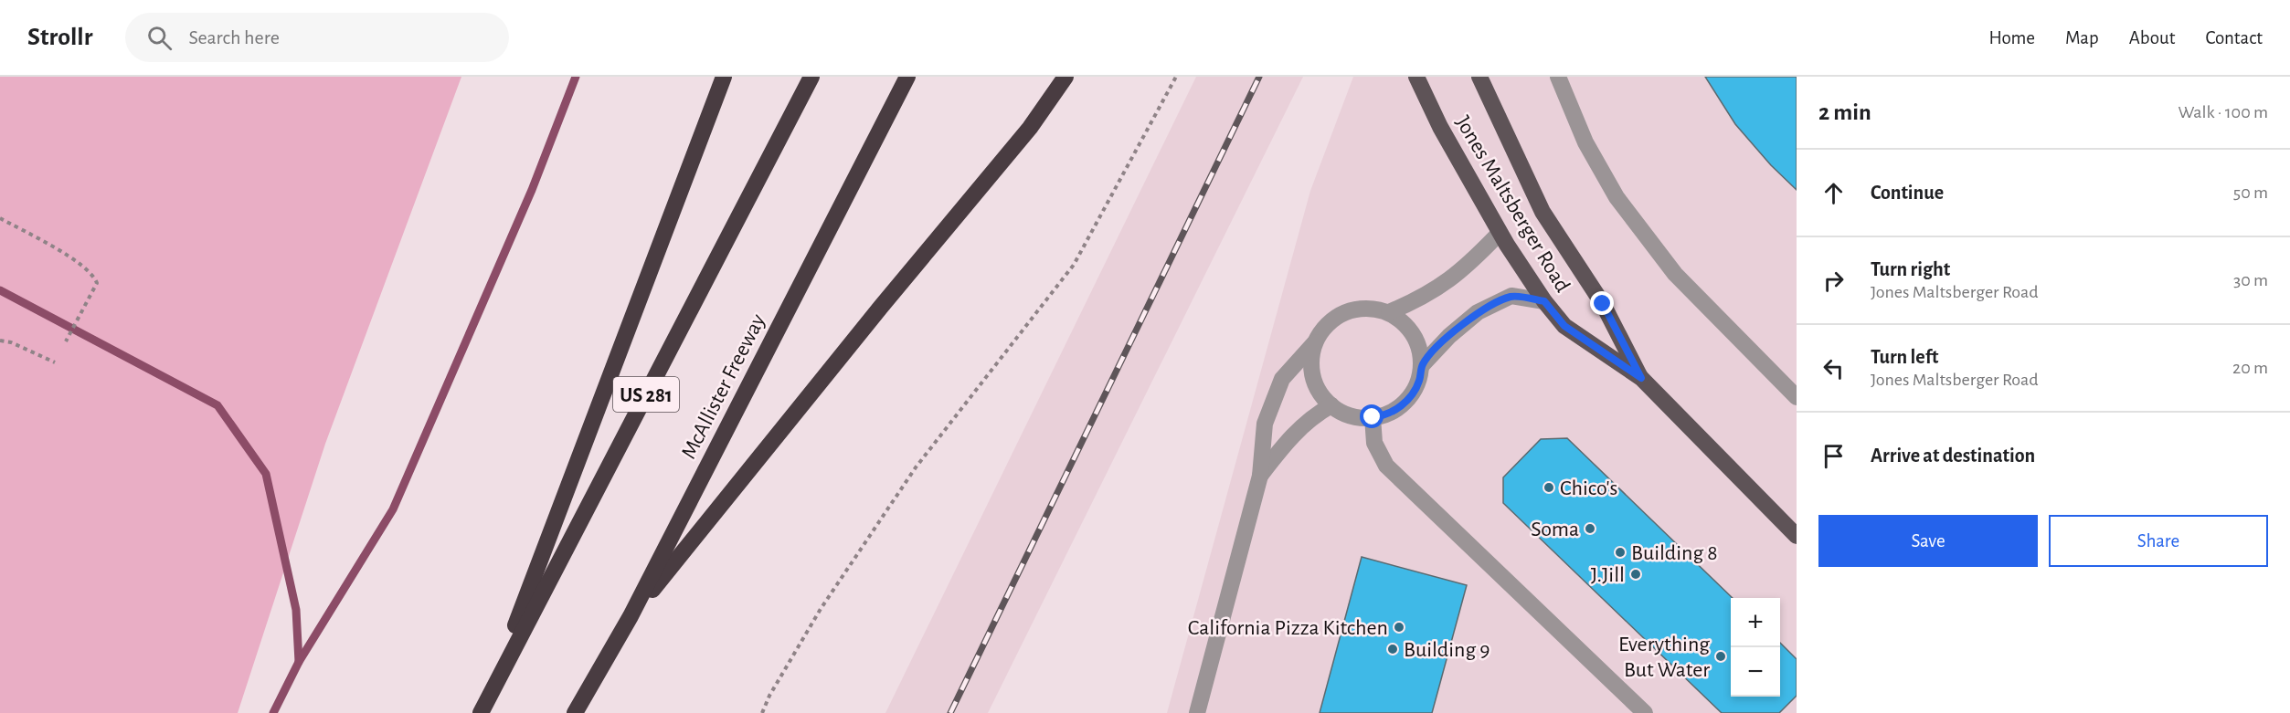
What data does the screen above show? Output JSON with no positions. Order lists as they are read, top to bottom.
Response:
{
  "streets": {
    "highway": ["McAllister Freeway", "US 281"],
    "main road": ["Jones Maltsberger Road"]
  },
  "places": [
    "Chico's",
    "Soma",
    "Building 8",
    "J.Jill",
    "California Pizza Kitchen",
    "Building 9",
    "Everything But Water"
  ],
  "page": {
    "header": "Strollr",
    "search": "Search here",
    "nav": [
      "Home",
      "Map",
      "About",
      "Contact"
    ],
    "heading": ["2 min", "Walk · 100 m"],
    "list": [
      ["Continue", "50 m"],
      ["Turn right", "Jones Maltsberger Road", "30 m"],
      ["Turn left", "Jones Maltsberger Road", "20 m"],
      "Arrive at destination"
    ],
    "buttons": ["Save", "Share"],
    "map_buttons": ["+", "−"]
  }
}
